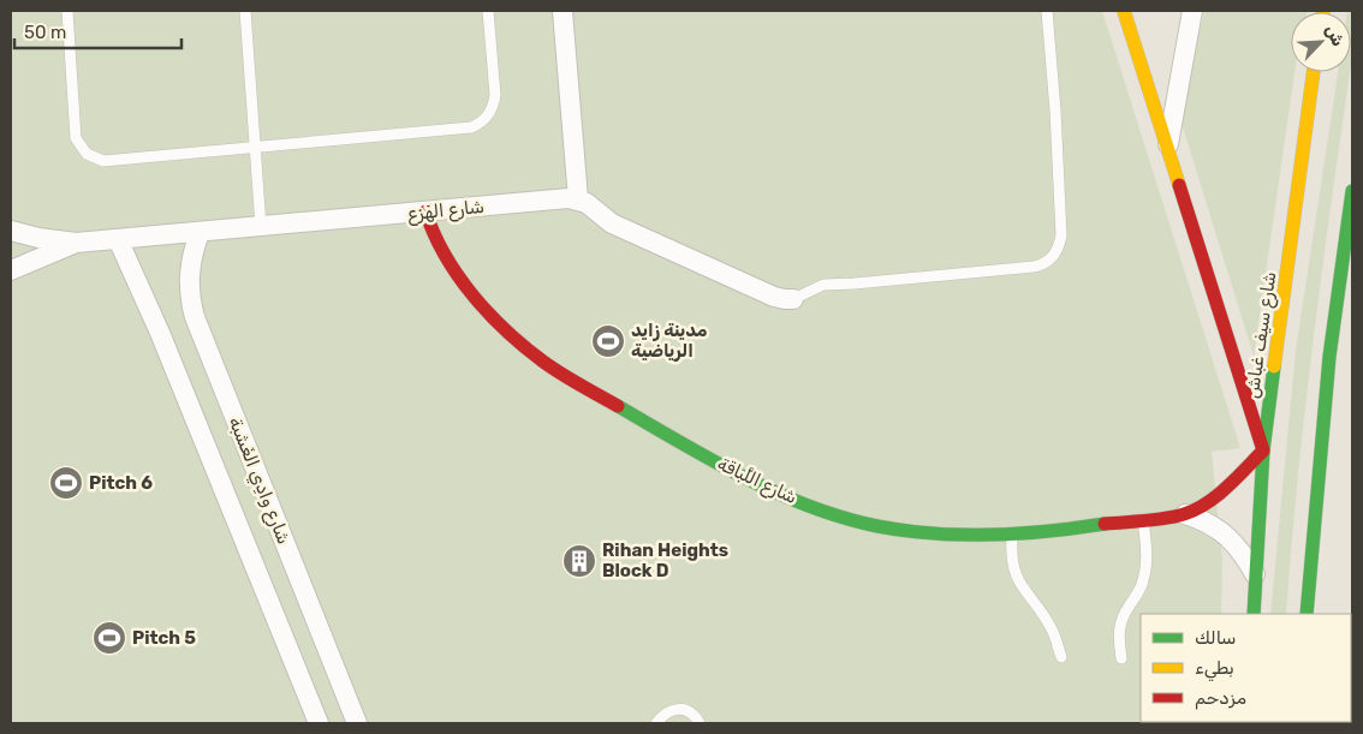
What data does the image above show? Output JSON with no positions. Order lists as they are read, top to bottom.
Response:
{
  "streets": {
    "street": [
      "شارع الهَزع",
      "شارع سيف غباش",
      "شارع وادِي الغَشبة",
      "شارع اللَّباقة"
    ]
  },
  "crossings": [
    ["شارع الهَزع", "شارع وادِي الغَشبة"],
    ["شارع الهَزع", "شارع اللَّباقة"],
    ["شارع سيف غباش", "شارع اللَّباقة"]
  ],
  "places": {
    "sports": ["مدينة زايد الرياضية", "Pitch 6", "Pitch 5"],
    "building": ["Rihan Heights Block D"]
  },
  "legend": ["سالك", "بطيء", "مزدحم"],
  "scale_bar": "50 m",
  "north": "top right"
}
